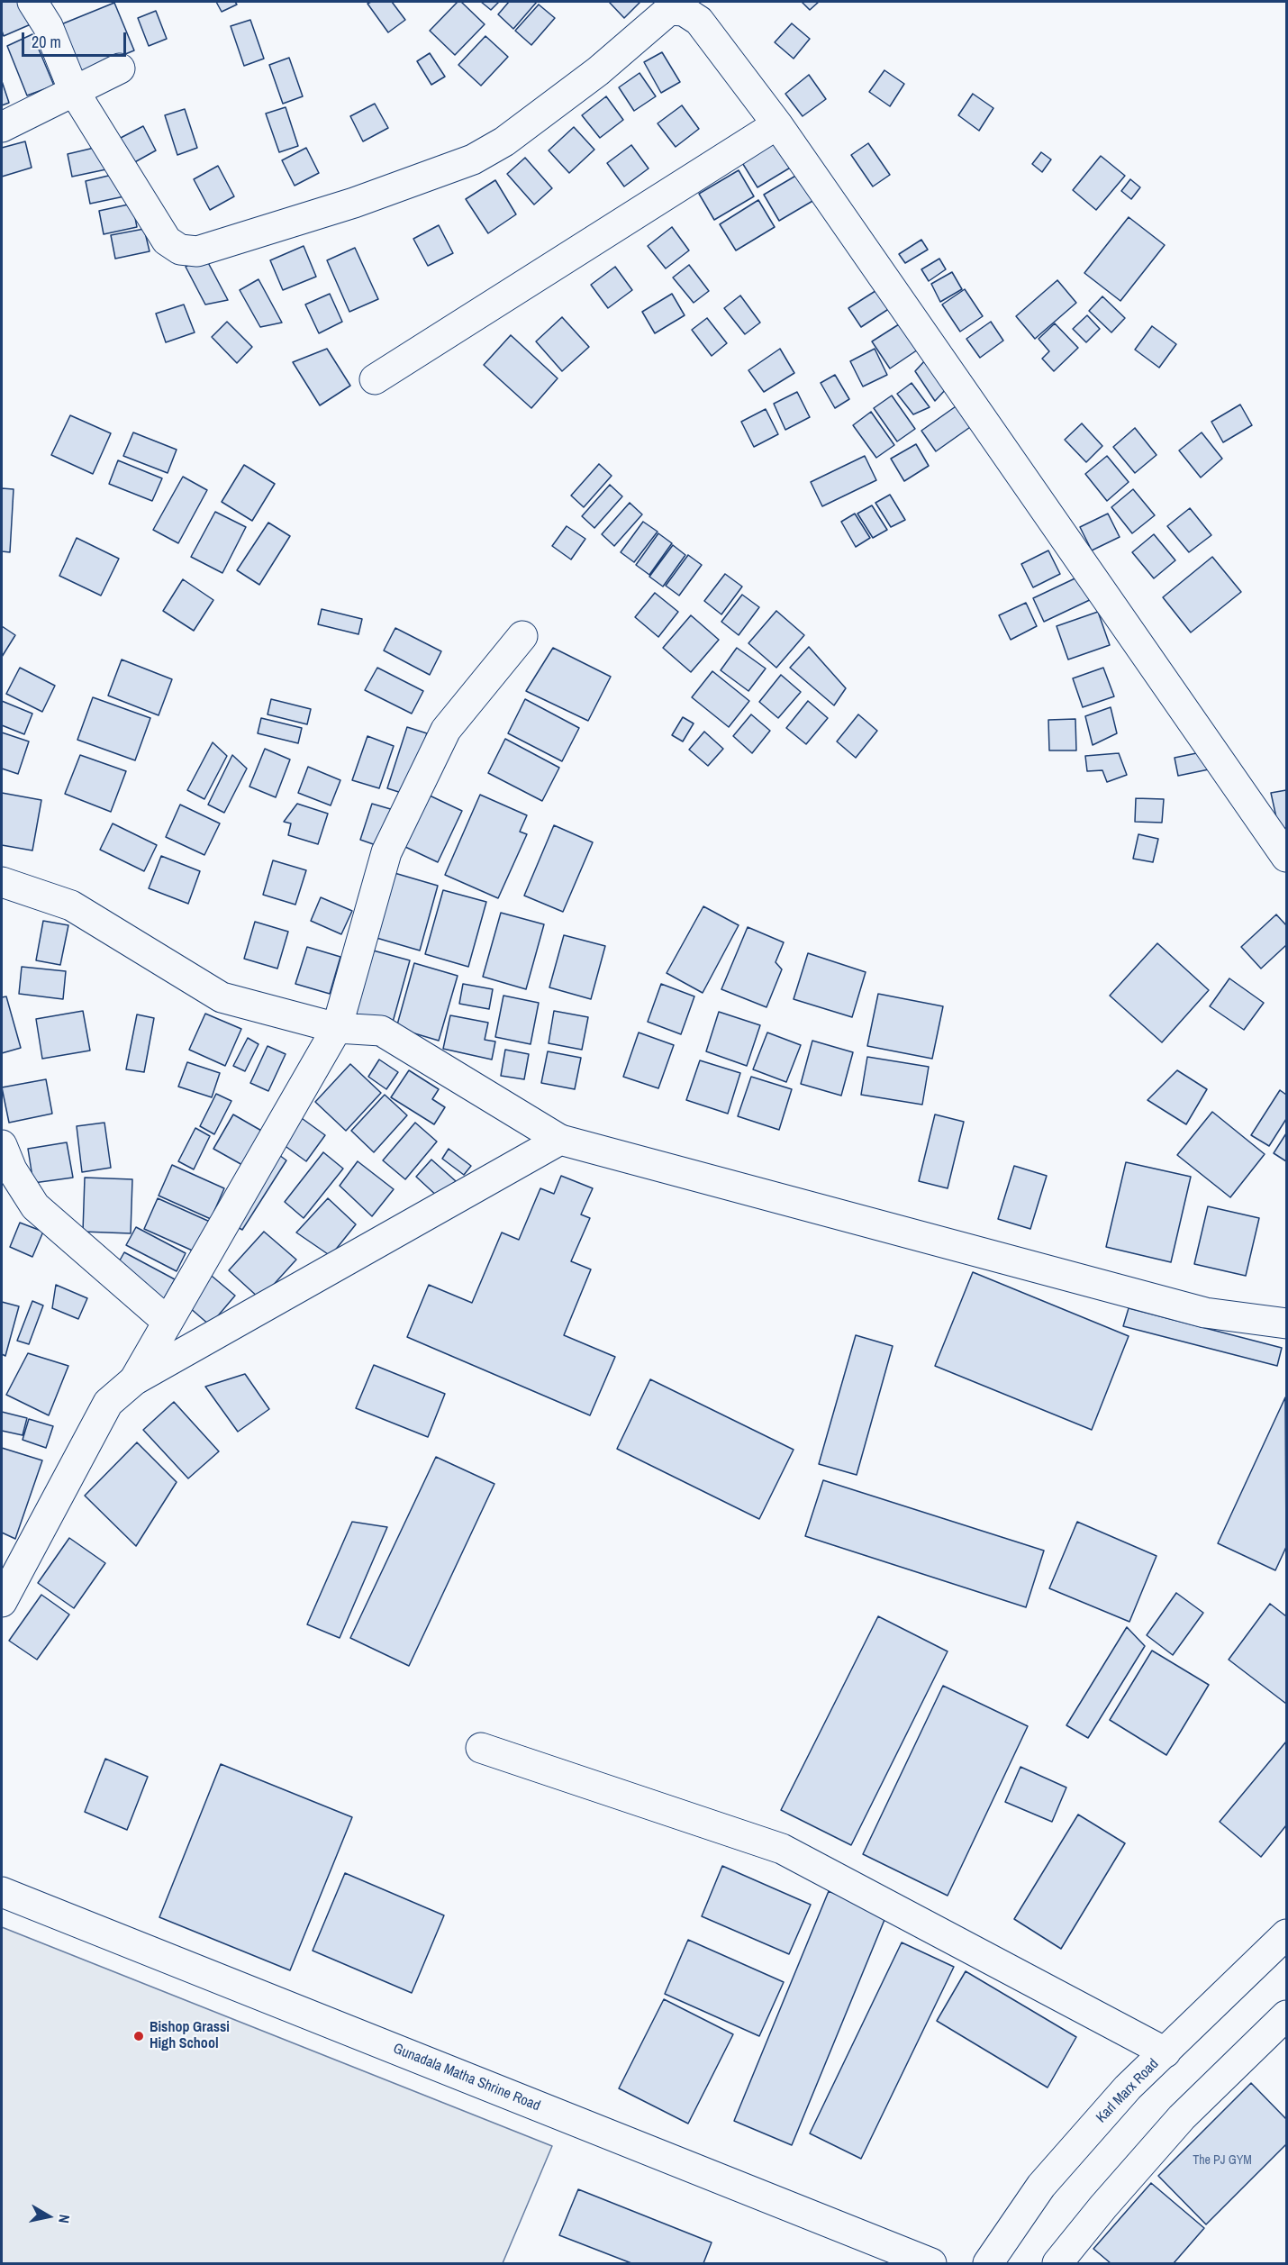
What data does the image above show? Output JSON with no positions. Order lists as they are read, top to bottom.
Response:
{
  "streets": {
    "street": ["Gunadala Matha Shrine Road", "Karl Marx Road"]
  },
  "places": ["Bishop Grassi High School"],
  "house_numbers": ["The PJ GYM"],
  "scale_bar": "20 m",
  "north": "right"
}
